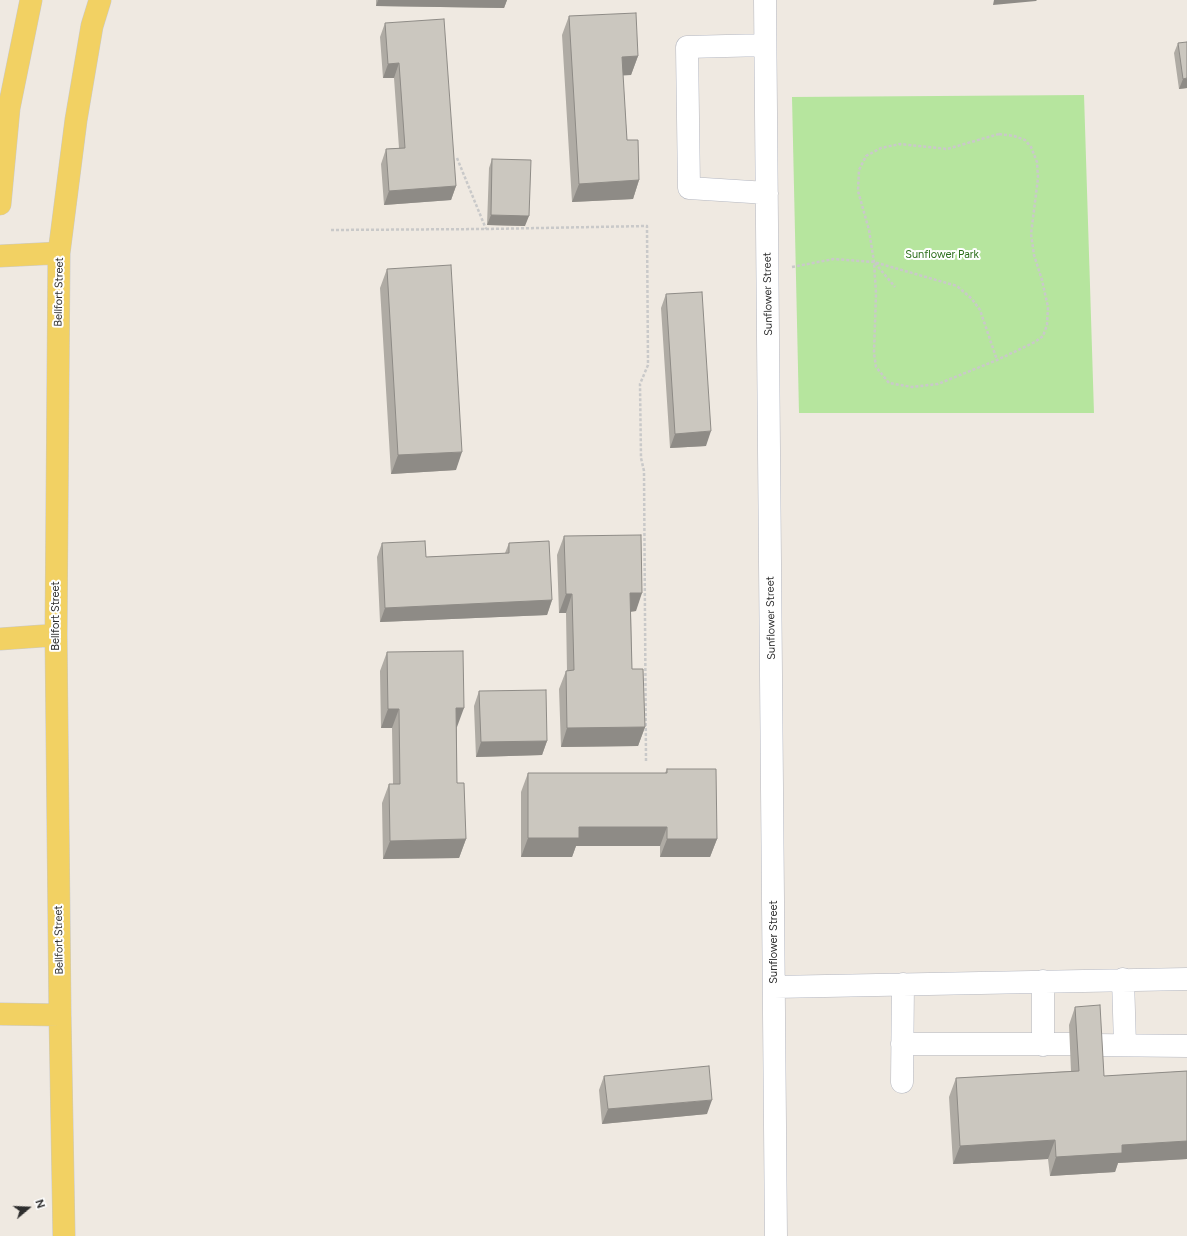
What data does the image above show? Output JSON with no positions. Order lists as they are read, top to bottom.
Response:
{
  "streets": {
    "main road": ["Bellfort Street"],
    "street": ["Sunflower Street"]
  },
  "parks": ["Sunflower Park"],
  "north": "right"
}
